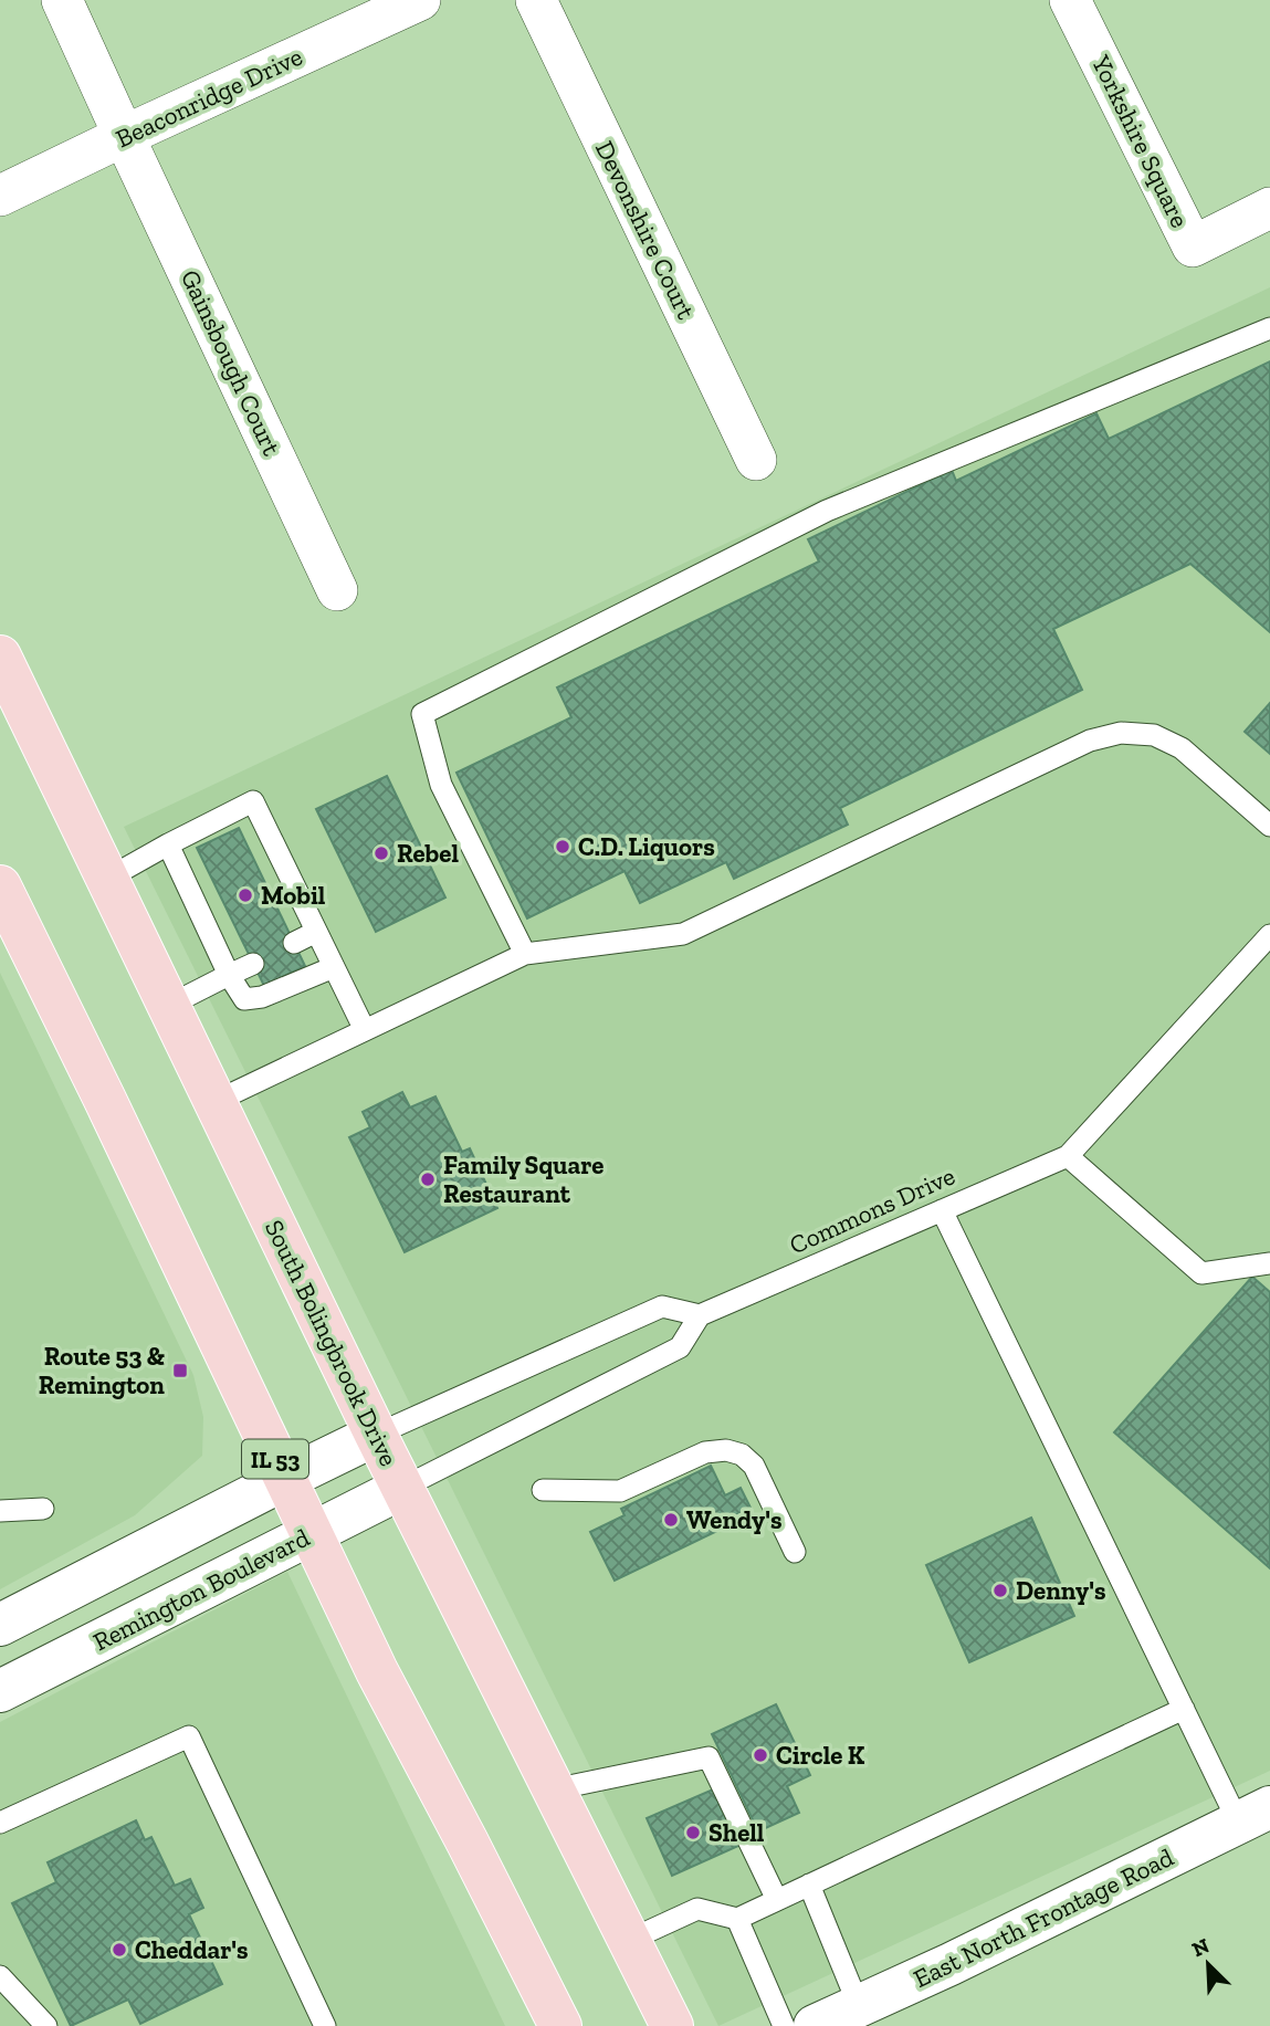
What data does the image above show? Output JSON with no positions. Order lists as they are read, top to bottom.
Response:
{
  "streets": {
    "main road": ["South Bolingbrook Drive", "IL 53"],
    "street": [
      "Beaconridge Drive",
      "Yorkshire Square",
      "Devonshire Court",
      "Gainsbough Court",
      "Remington Boulevard",
      "East North Frontage Road"
    ],
    "lane": ["Commons Drive"]
  },
  "crossings": [
    ["Beaconridge Drive", "Gainsbough Court"],
    ["South Bolingbrook Drive", "Remington Boulevard"],
    ["IL 53", "Remington Boulevard"]
  ],
  "places": {
    "other": [
      "C.D. Liquors",
      "Rebel",
      "Mobil",
      "Family Square Restaurant",
      "Wendy's",
      "Denny's",
      "Circle K",
      "Shell",
      "Cheddar's"
    ],
    "transit": ["Route 53 & Remington"]
  },
  "north": "top left"
}
